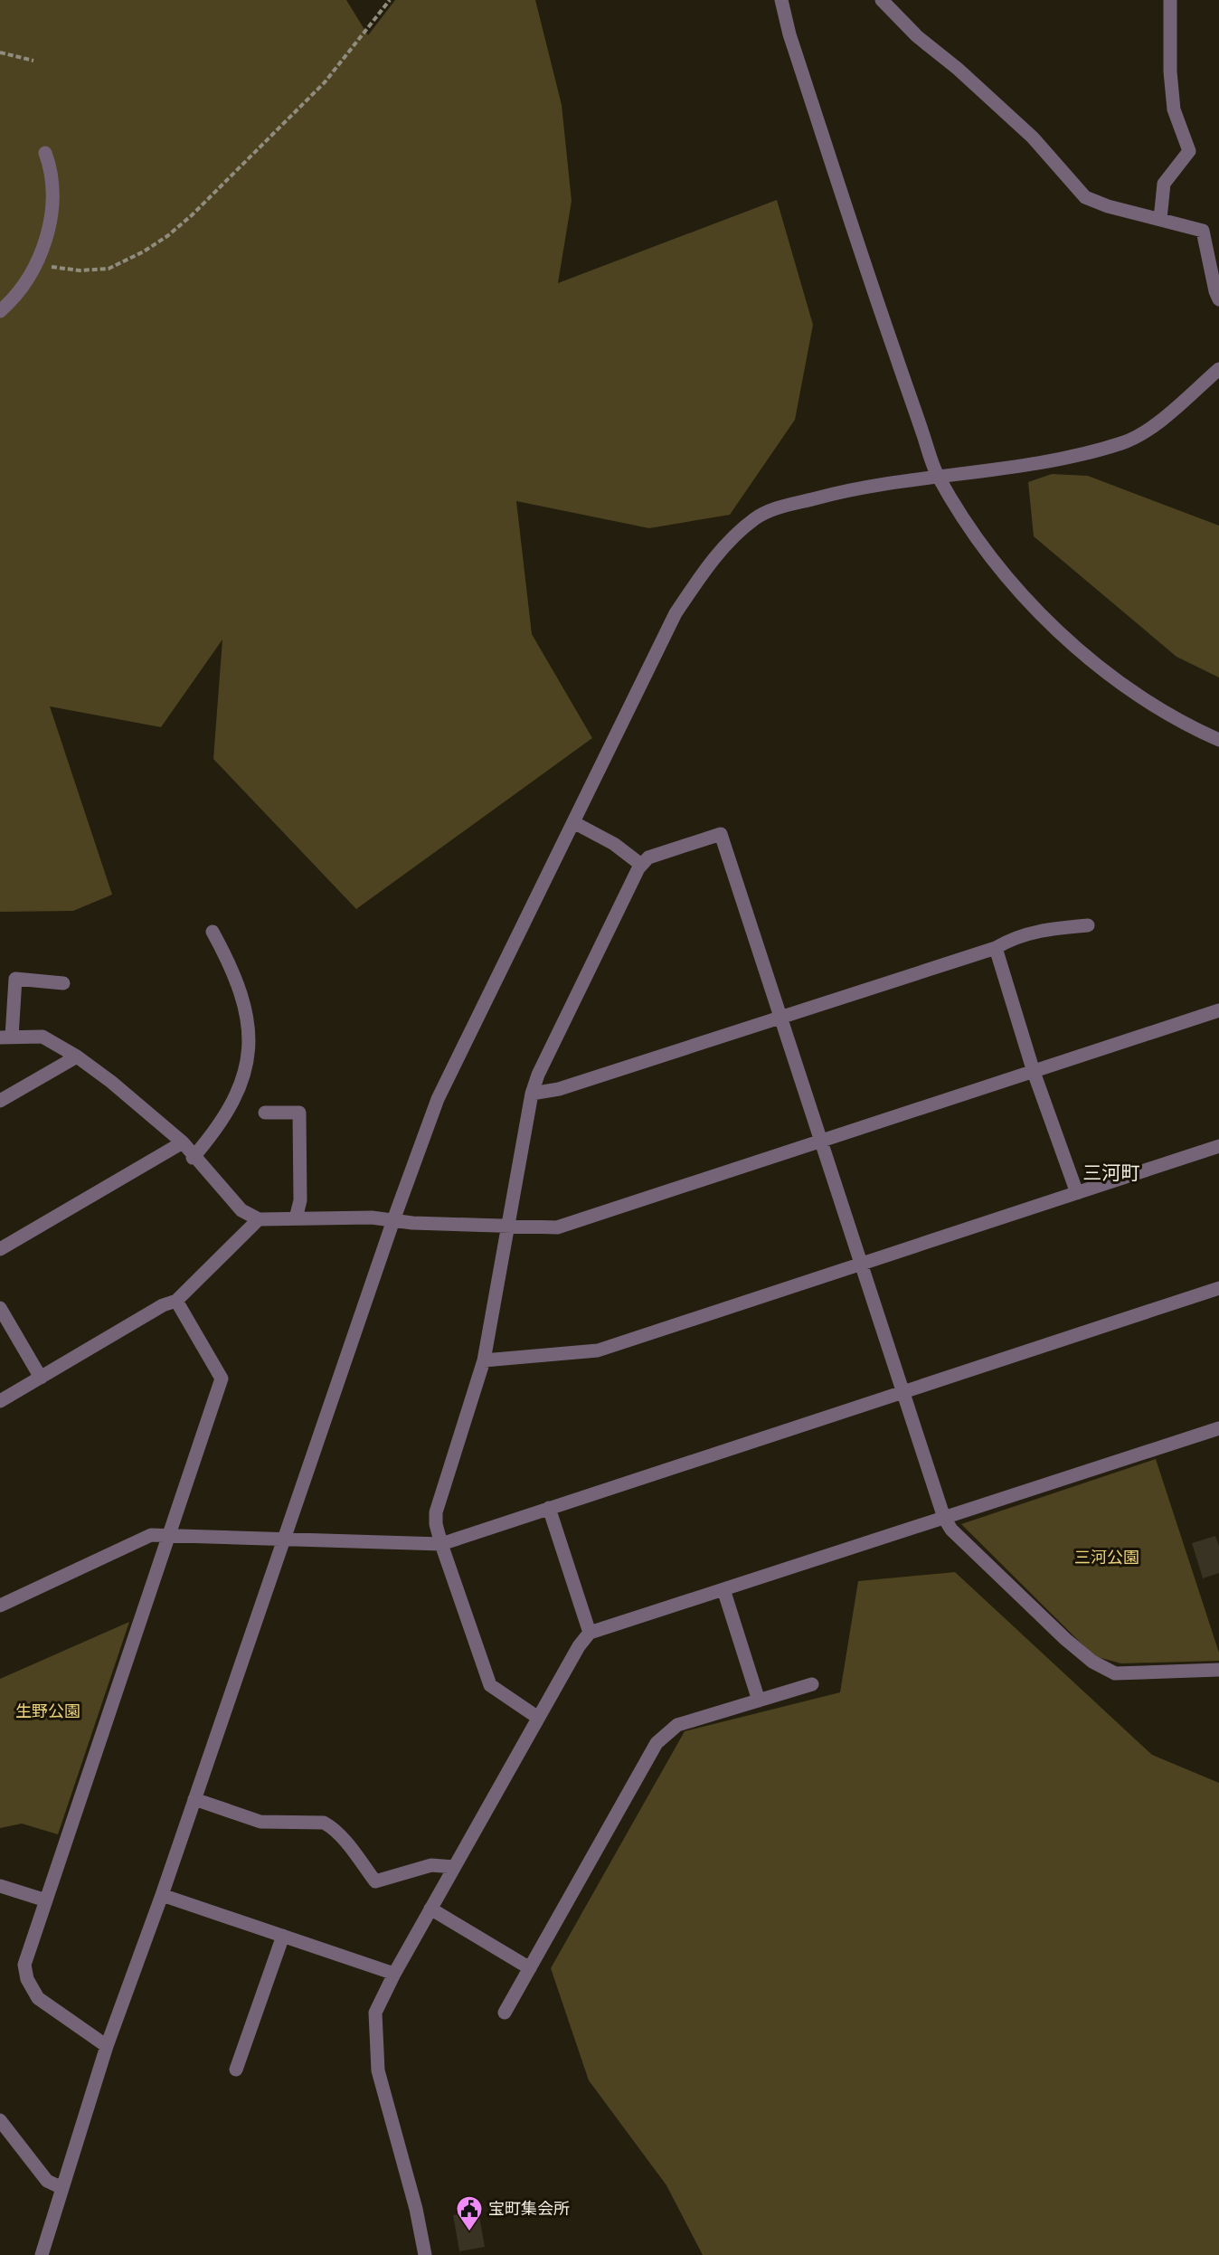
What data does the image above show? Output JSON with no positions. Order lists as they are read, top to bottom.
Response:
{
  "districts": ["三河町"],
  "parks": ["三河公園", "生野公園"],
  "places": {
    "public building": ["宝町集会所"]
  }
}
